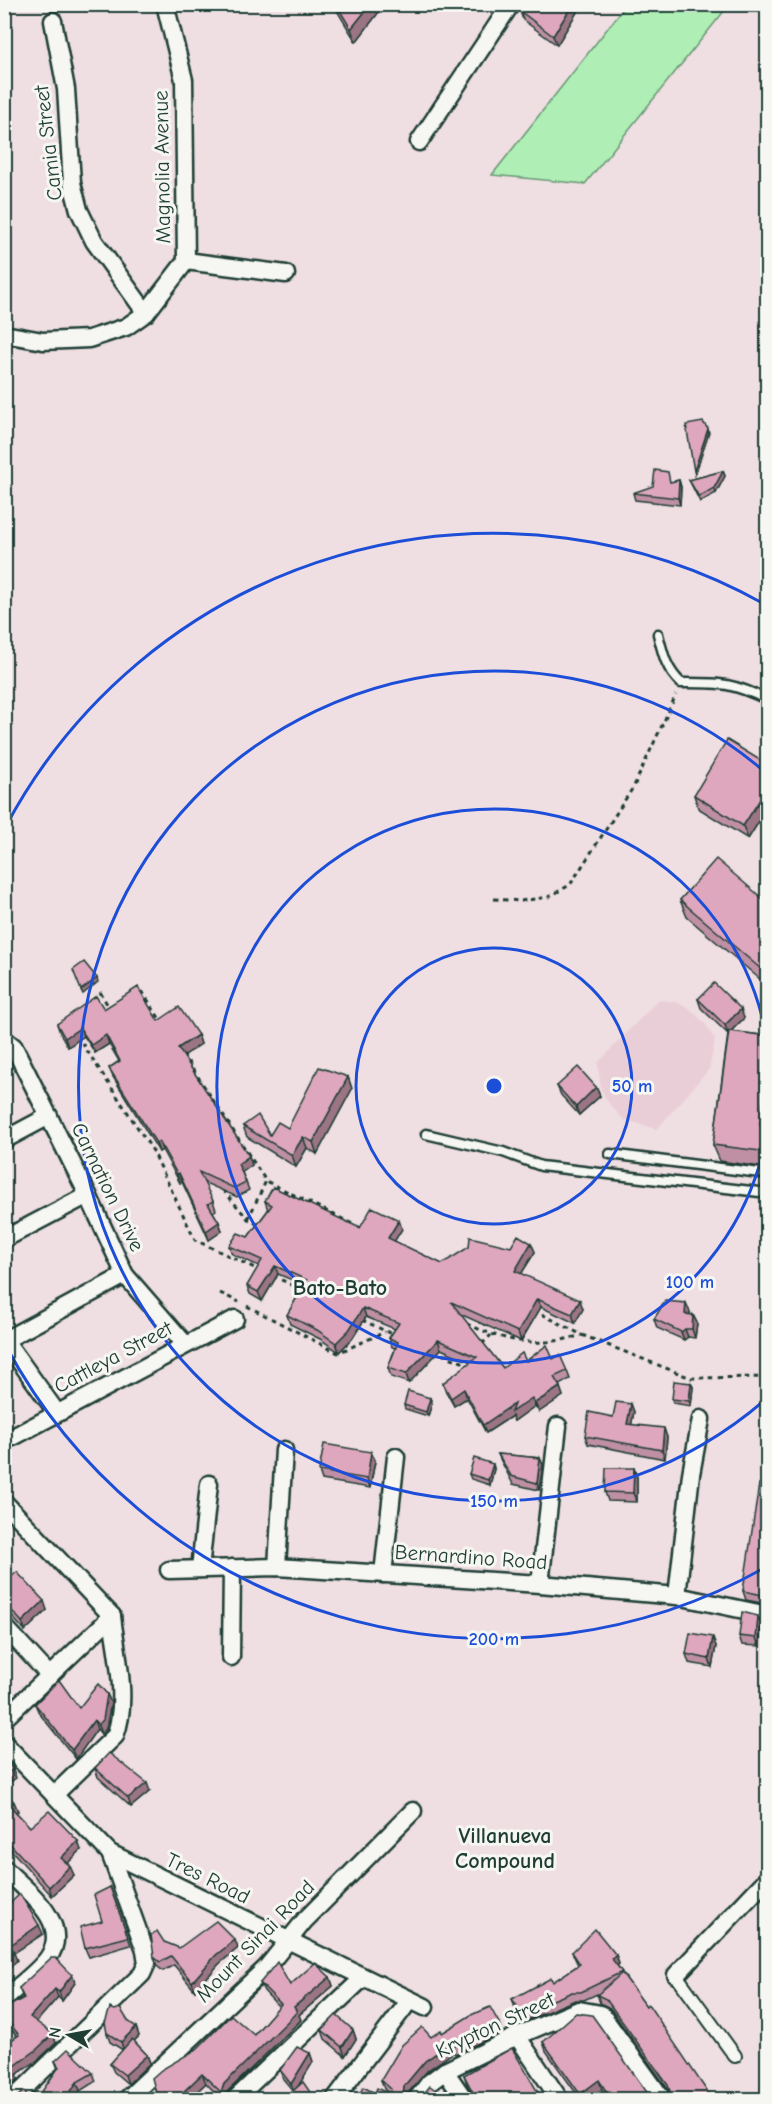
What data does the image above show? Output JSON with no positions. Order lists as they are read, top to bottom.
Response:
{
  "streets": {
    "street": [
      "Camia Street",
      "Magnolia Avenue",
      "Carnation Drive",
      "Cattleya Street",
      "Bernardino Road",
      "Tres Road",
      "Mount Sinai Road",
      "Krypton Street"
    ]
  },
  "crossings": [
    ["Camia Street", "Magnolia Avenue"],
    ["Carnation Drive", "Cattleya Street"],
    ["Tres Road", "Mount Sinai Road"]
  ],
  "districts": ["Bato-Bato", "Villanueva Compound"],
  "north": "left",
  "rings": [
    "50 m",
    "100 m",
    "150 m",
    "200 m"
  ]
}
